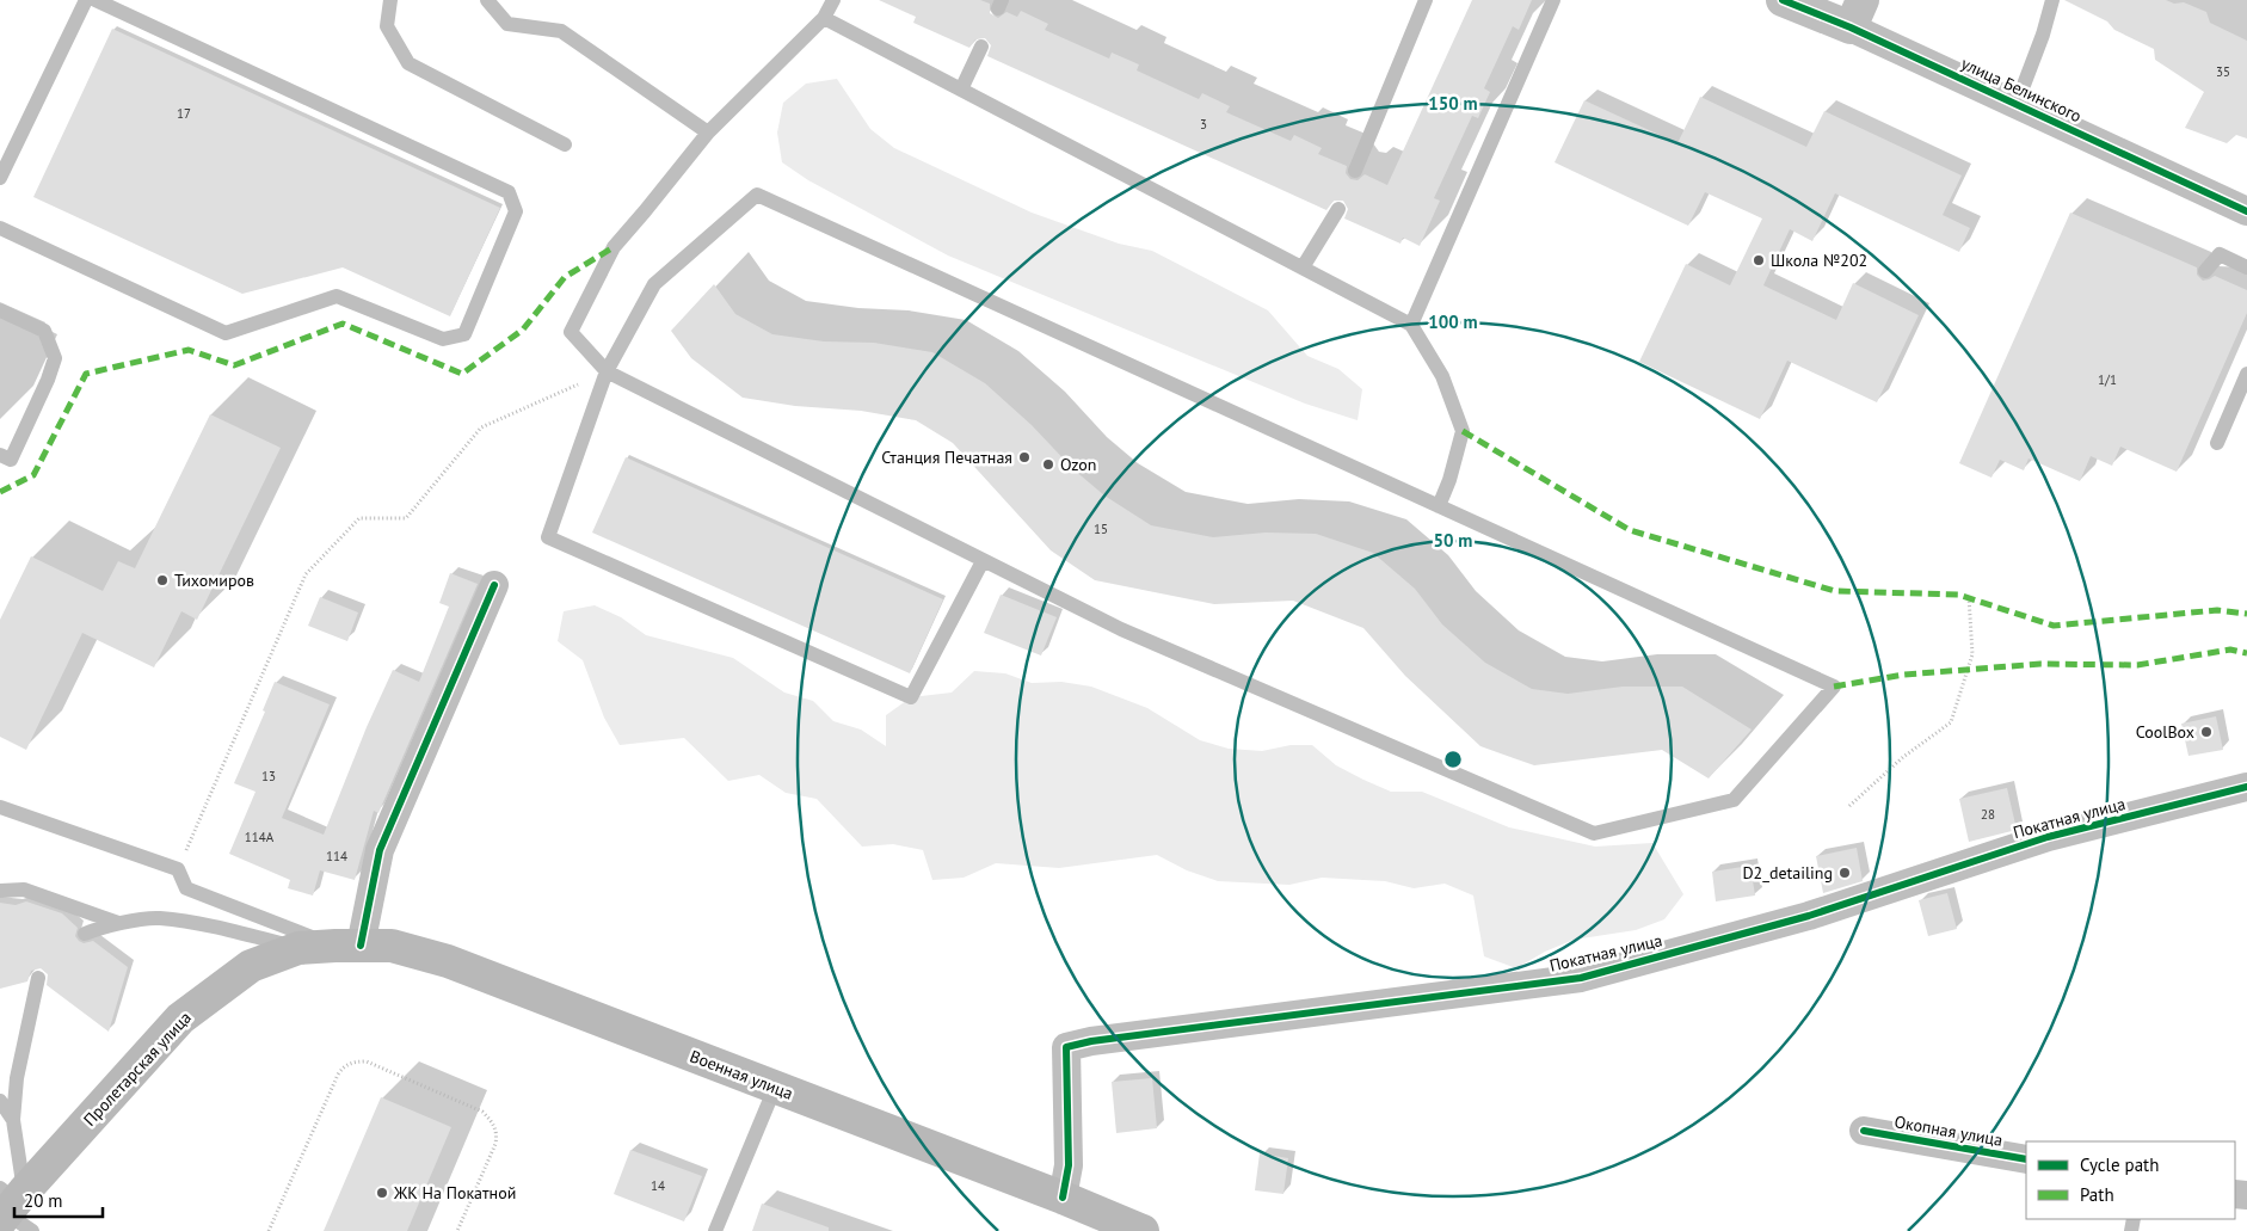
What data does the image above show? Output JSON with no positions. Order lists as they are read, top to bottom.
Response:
{
  "streets": {
    "main road": ["Пролетарская улица", "Военная улица"],
    "street": ["улица Белинского", "Покатная улица", "Окопная улица"]
  },
  "crossings": [
    ["Покатная улица", "Военная улица"],
    ["Пролетарская улица", "Военная улица"]
  ],
  "places": [
    "Школа №202",
    "Станция Печатная",
    "Ozon",
    "Тихомиров",
    "CoolBox",
    "D2_detailing",
    "ЖК На Покатной"
  ],
  "house_numbers": [
    "35",
    "17",
    "3",
    "1/1",
    "15",
    "13",
    "28",
    "114А",
    "114",
    "14"
  ],
  "legend": ["Cycle path", "Path"],
  "scale_bar": "20 m",
  "rings": ["150 m", "100 m", "50 m"]
}
